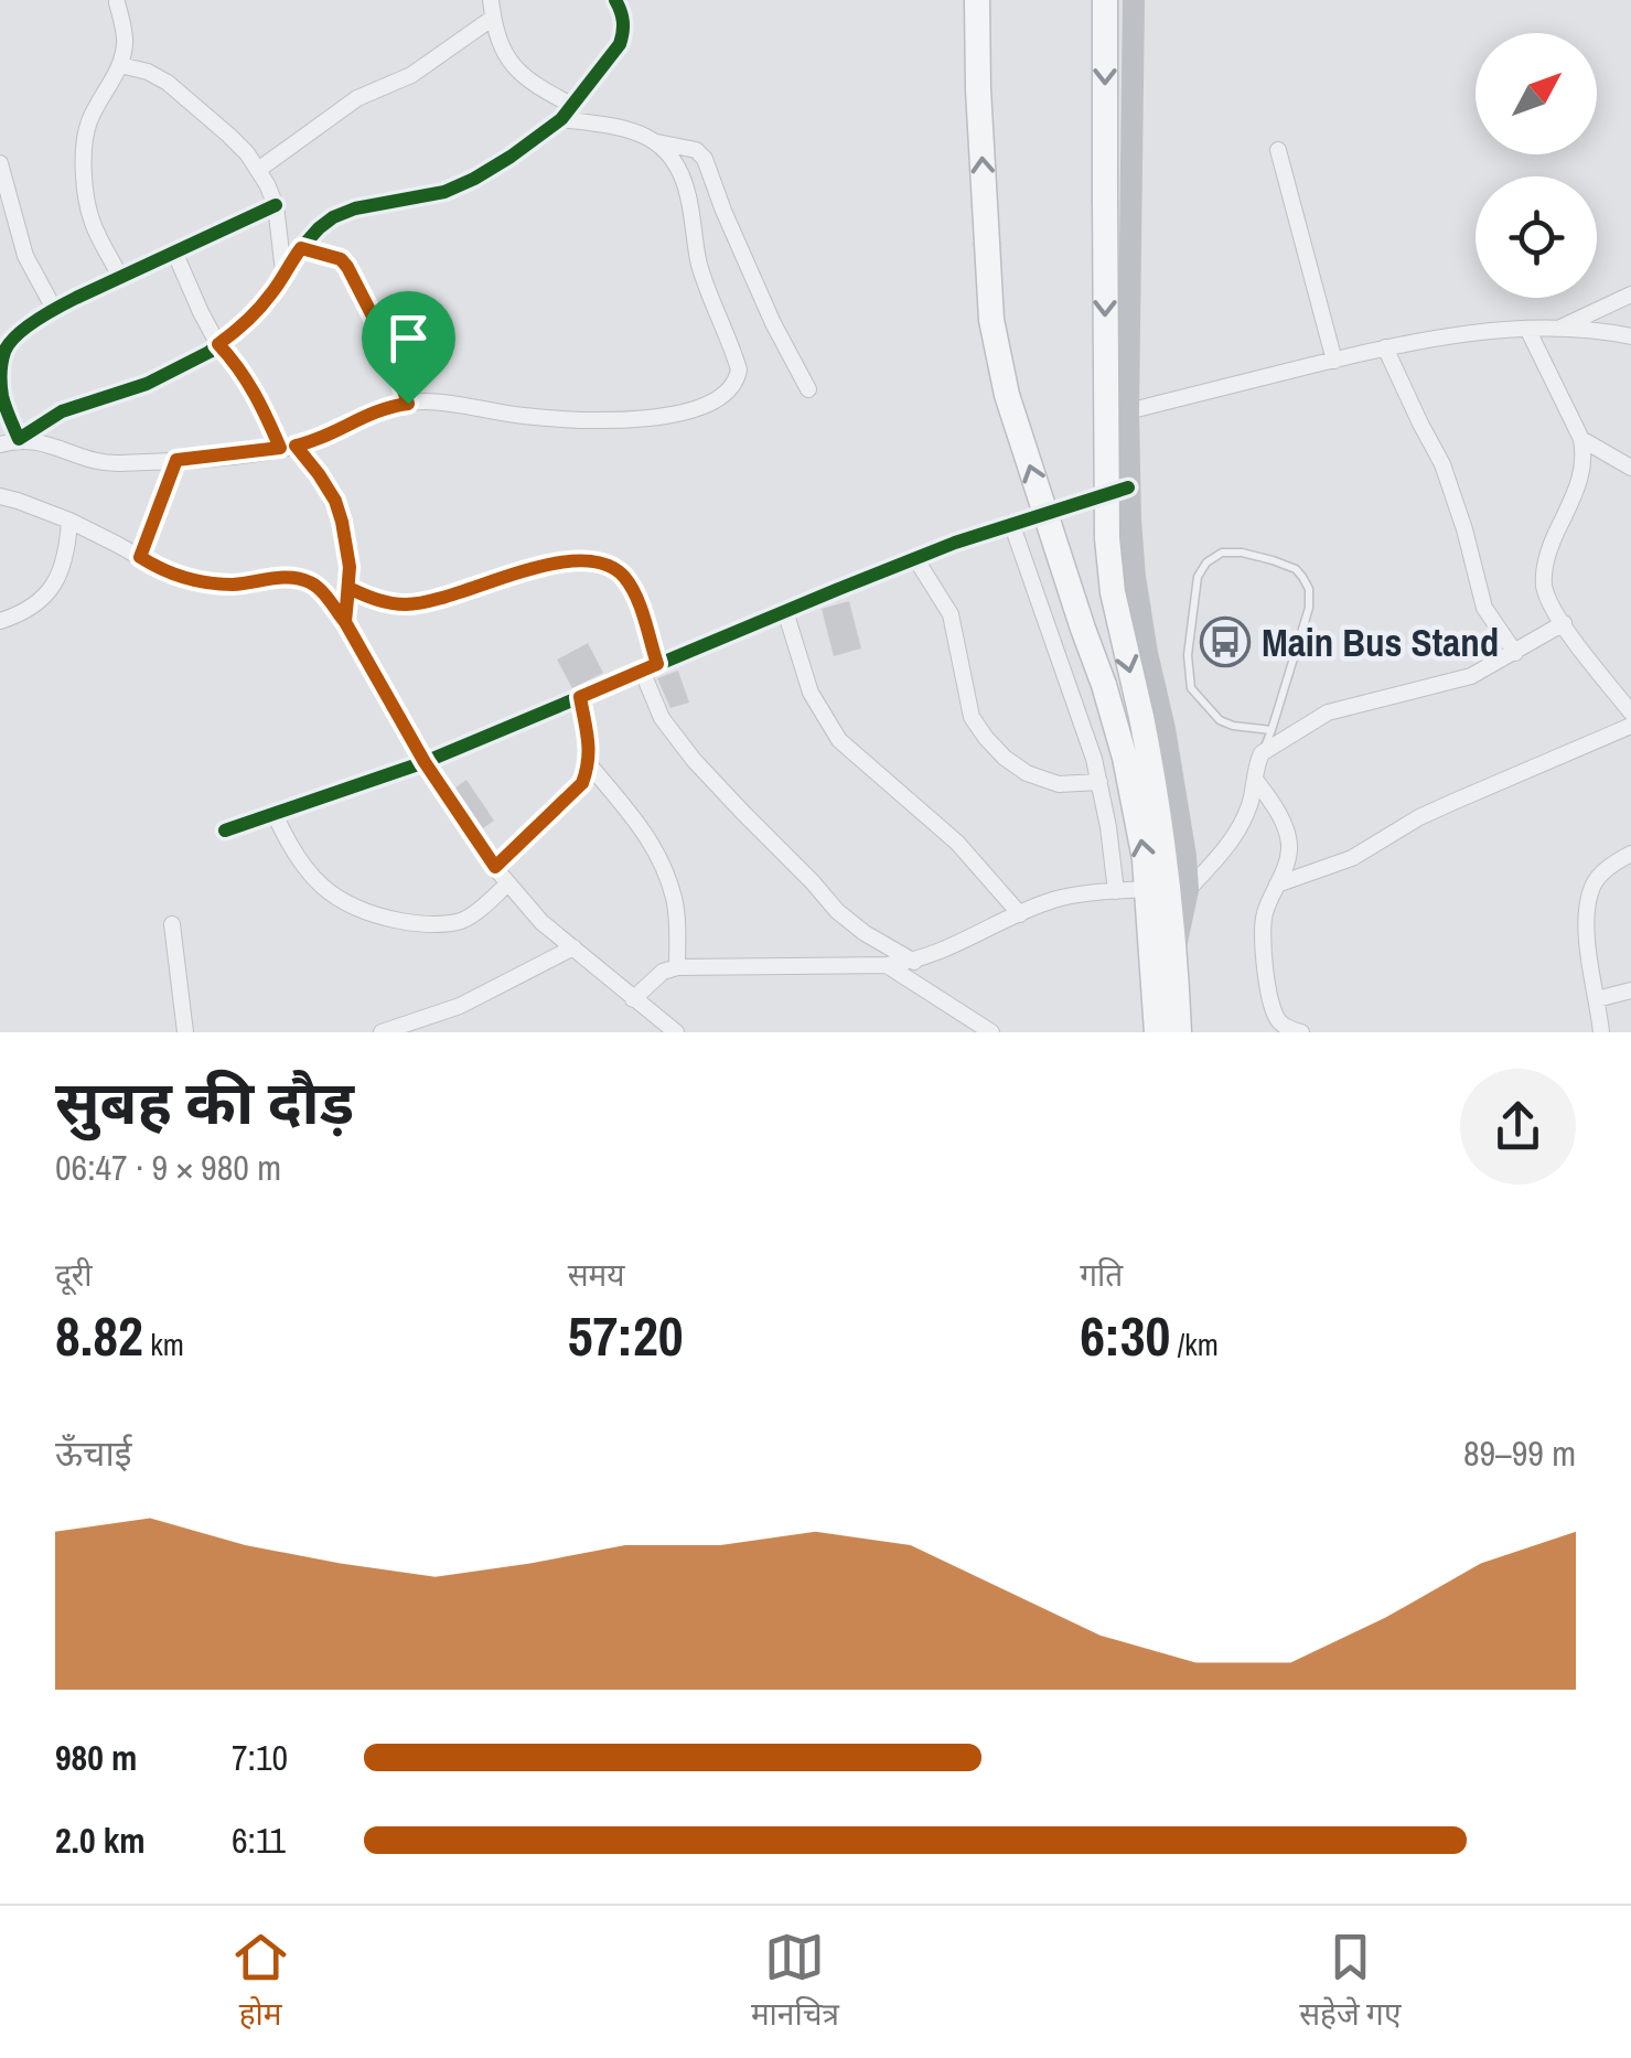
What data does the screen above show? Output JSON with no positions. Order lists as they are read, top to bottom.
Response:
{
  "places": {
    "bus stop": ["Main Bus Stand"]
  },
  "north": "top right",
  "page": {
    "heading": ["सुबह की दौड़", "06:47 · 9 × 980 m"],
    "stats": [
      ["दूरी", "8.82 km"],
      ["समय", "57:20"],
      ["गति", "6:30 /km"]
    ],
    "chart": ["ऊँचाई", "89–99 m"],
    "list": [
      {
        "name": "980 m",
        "note": "7:10"
      },
      {
        "name": "2.0 km",
        "note": "6:11"
      }
    ],
    "tabs": ["होम", "मानचित्र", "सहेजे गए"]
  }
}
